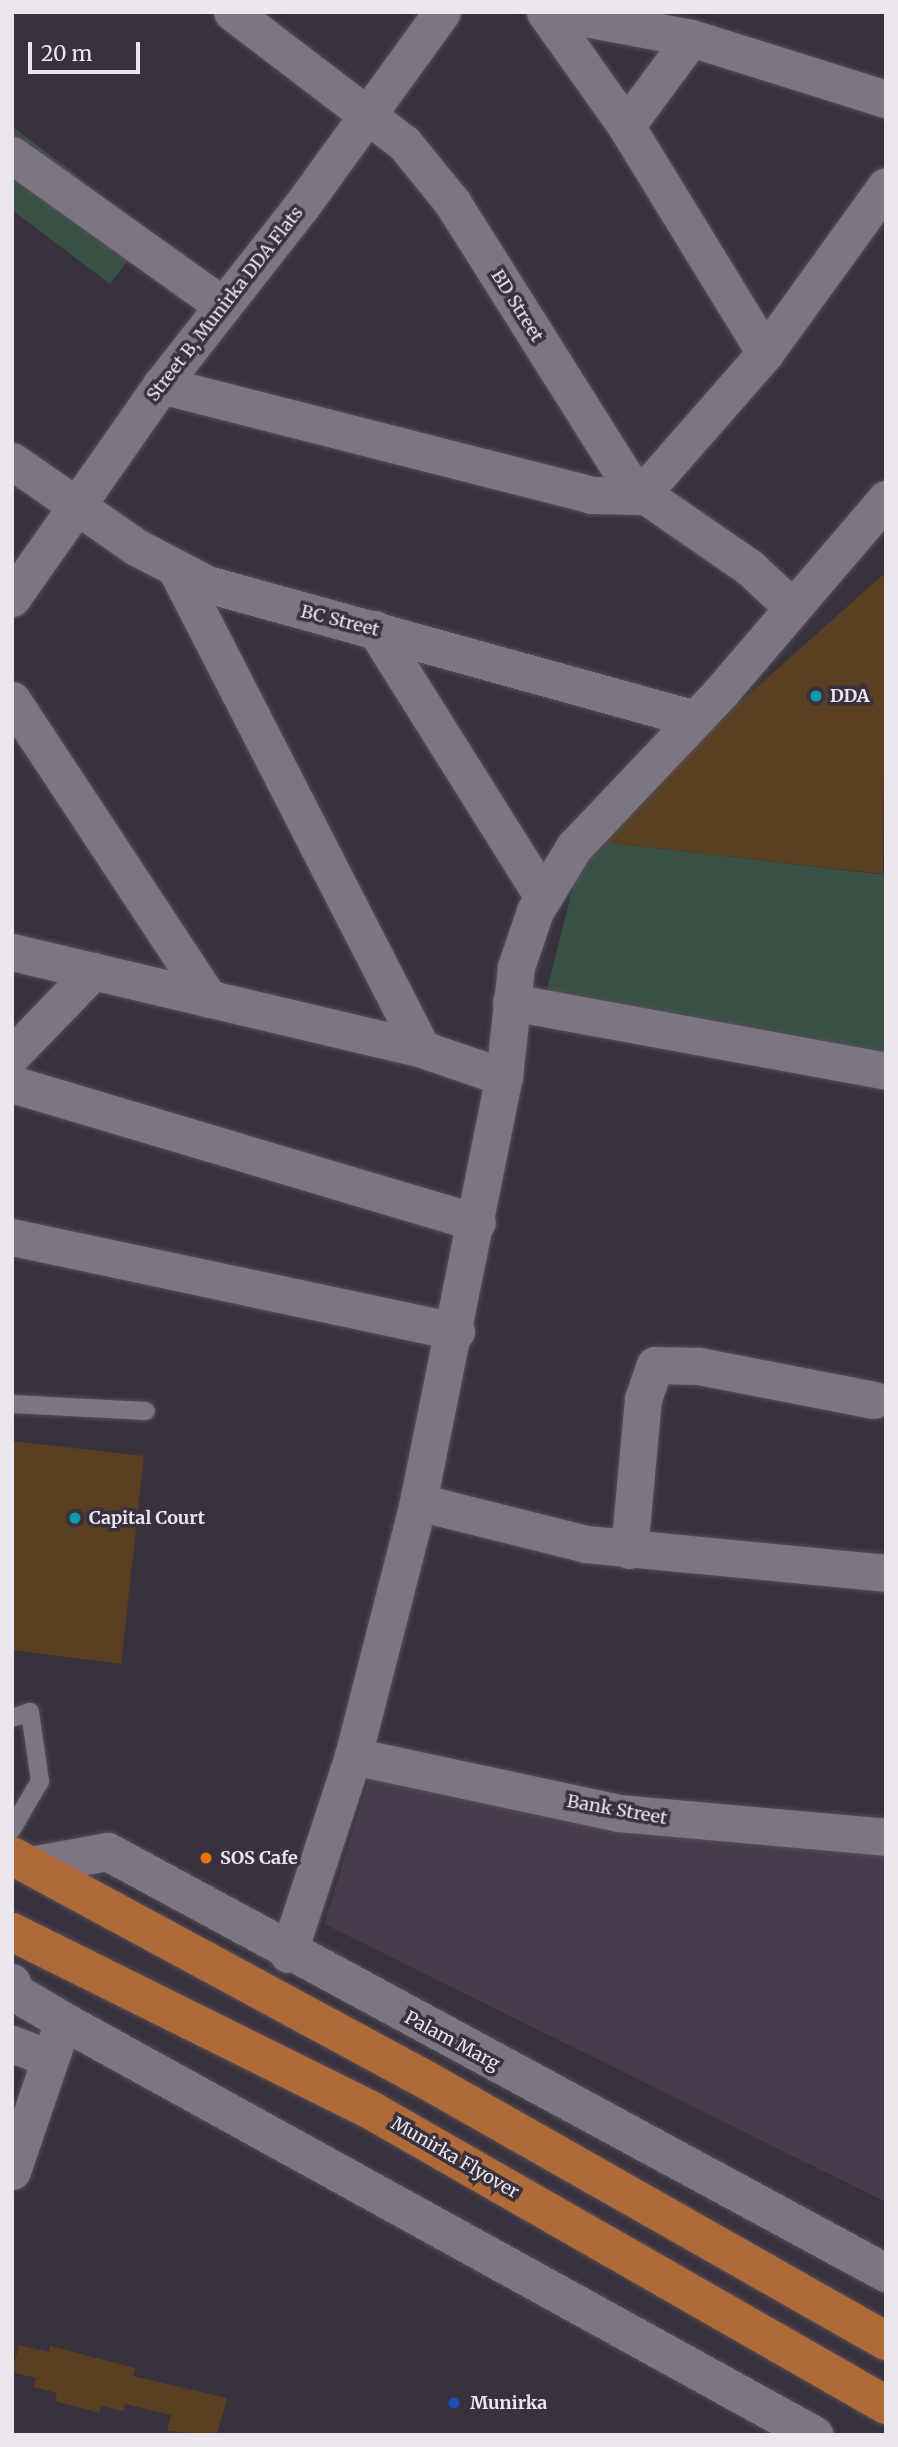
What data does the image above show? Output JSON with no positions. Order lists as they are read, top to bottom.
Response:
{
  "streets": {
    "main road": ["Palam Marg", "Munirka Flyover"],
    "street": [
      "Street B, Munirka DDA Flats",
      "BD Street",
      "BC Street",
      "Bank Street"
    ]
  },
  "crossings": [
    ["Street B, Munirka DDA Flats", "BD Street"],
    ["Street B, Munirka DDA Flats", "BC Street"]
  ],
  "places": [
    "DDA",
    "Capital Court",
    "SOS Cafe",
    "Munirka"
  ],
  "scale_bar": "20 m"
}
